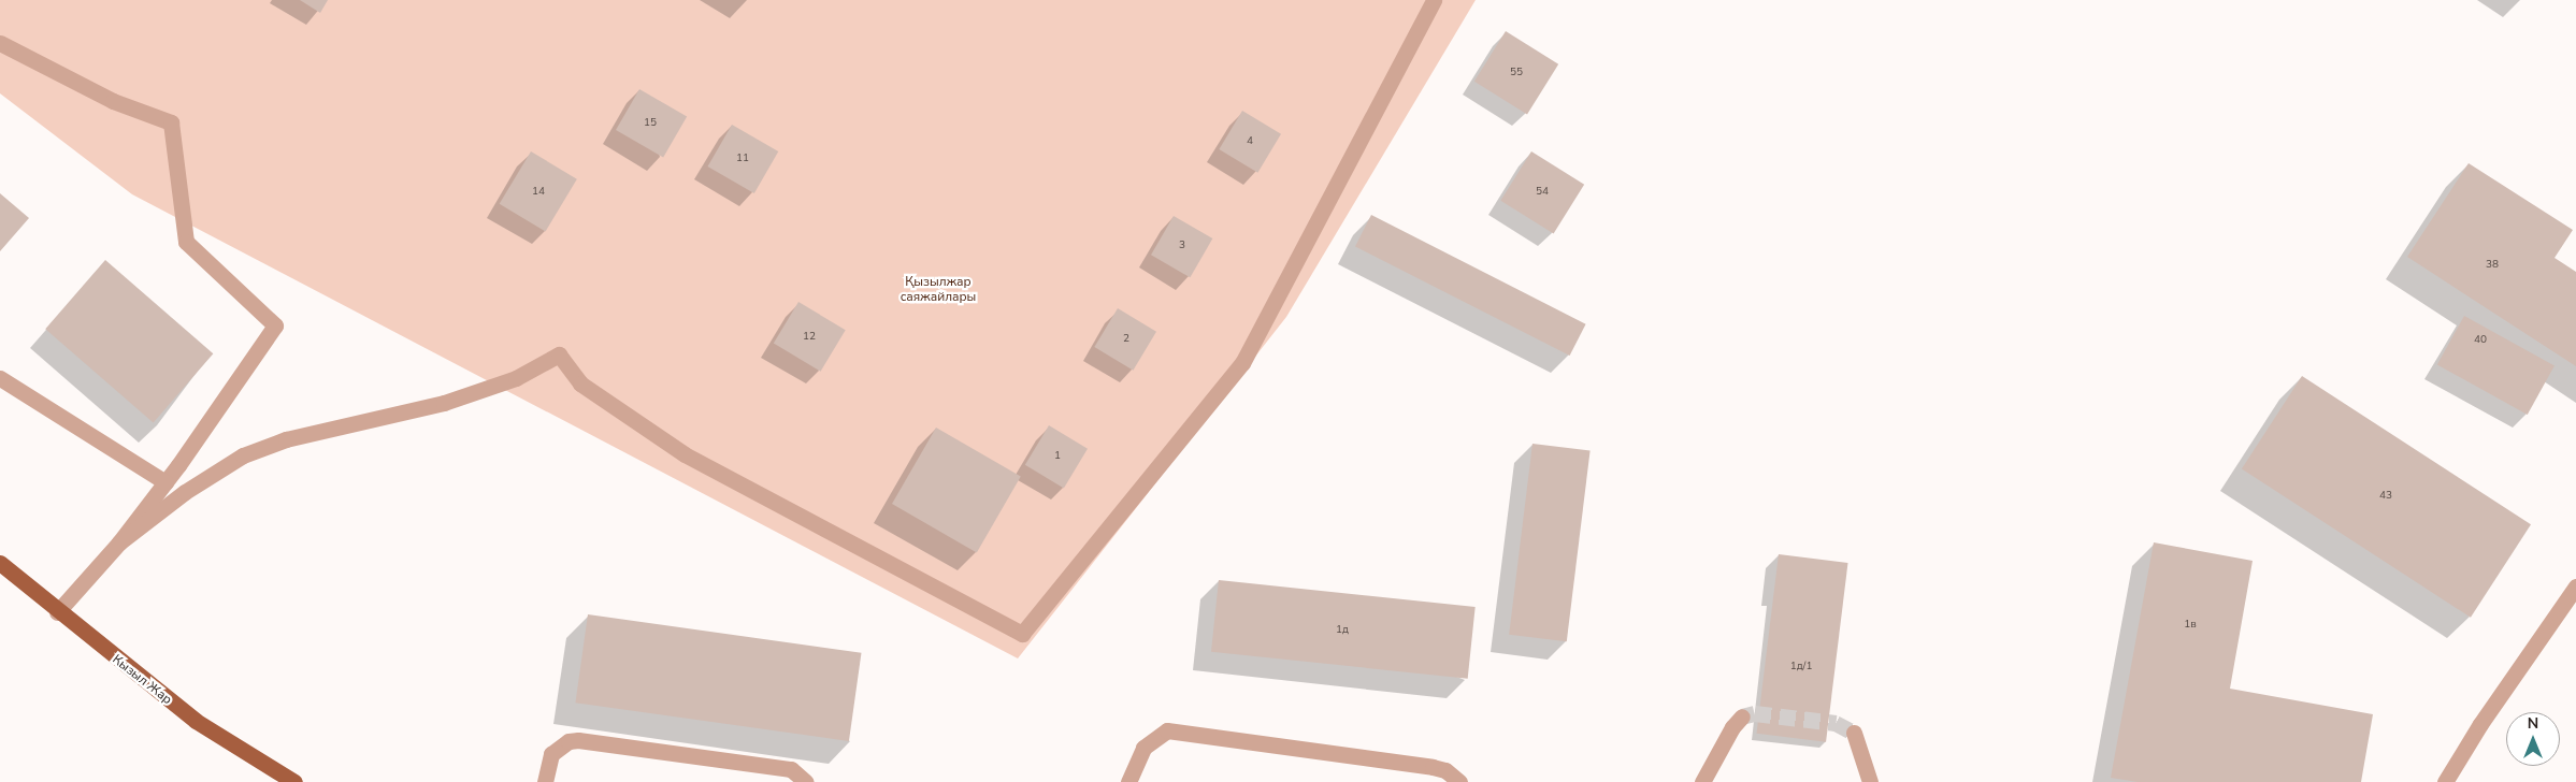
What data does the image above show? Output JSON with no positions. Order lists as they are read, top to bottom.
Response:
{
  "streets": {
    "main road": ["Кызыл Жар"]
  },
  "parks": ["Қызылжар саяжайлары"],
  "house_numbers": [
    "55",
    "15",
    "4",
    "11",
    "14",
    "54",
    "3",
    "38",
    "12",
    "2",
    "40",
    "1",
    "43",
    "1в",
    "1д",
    "1д/1"
  ],
  "north": "top"
}
